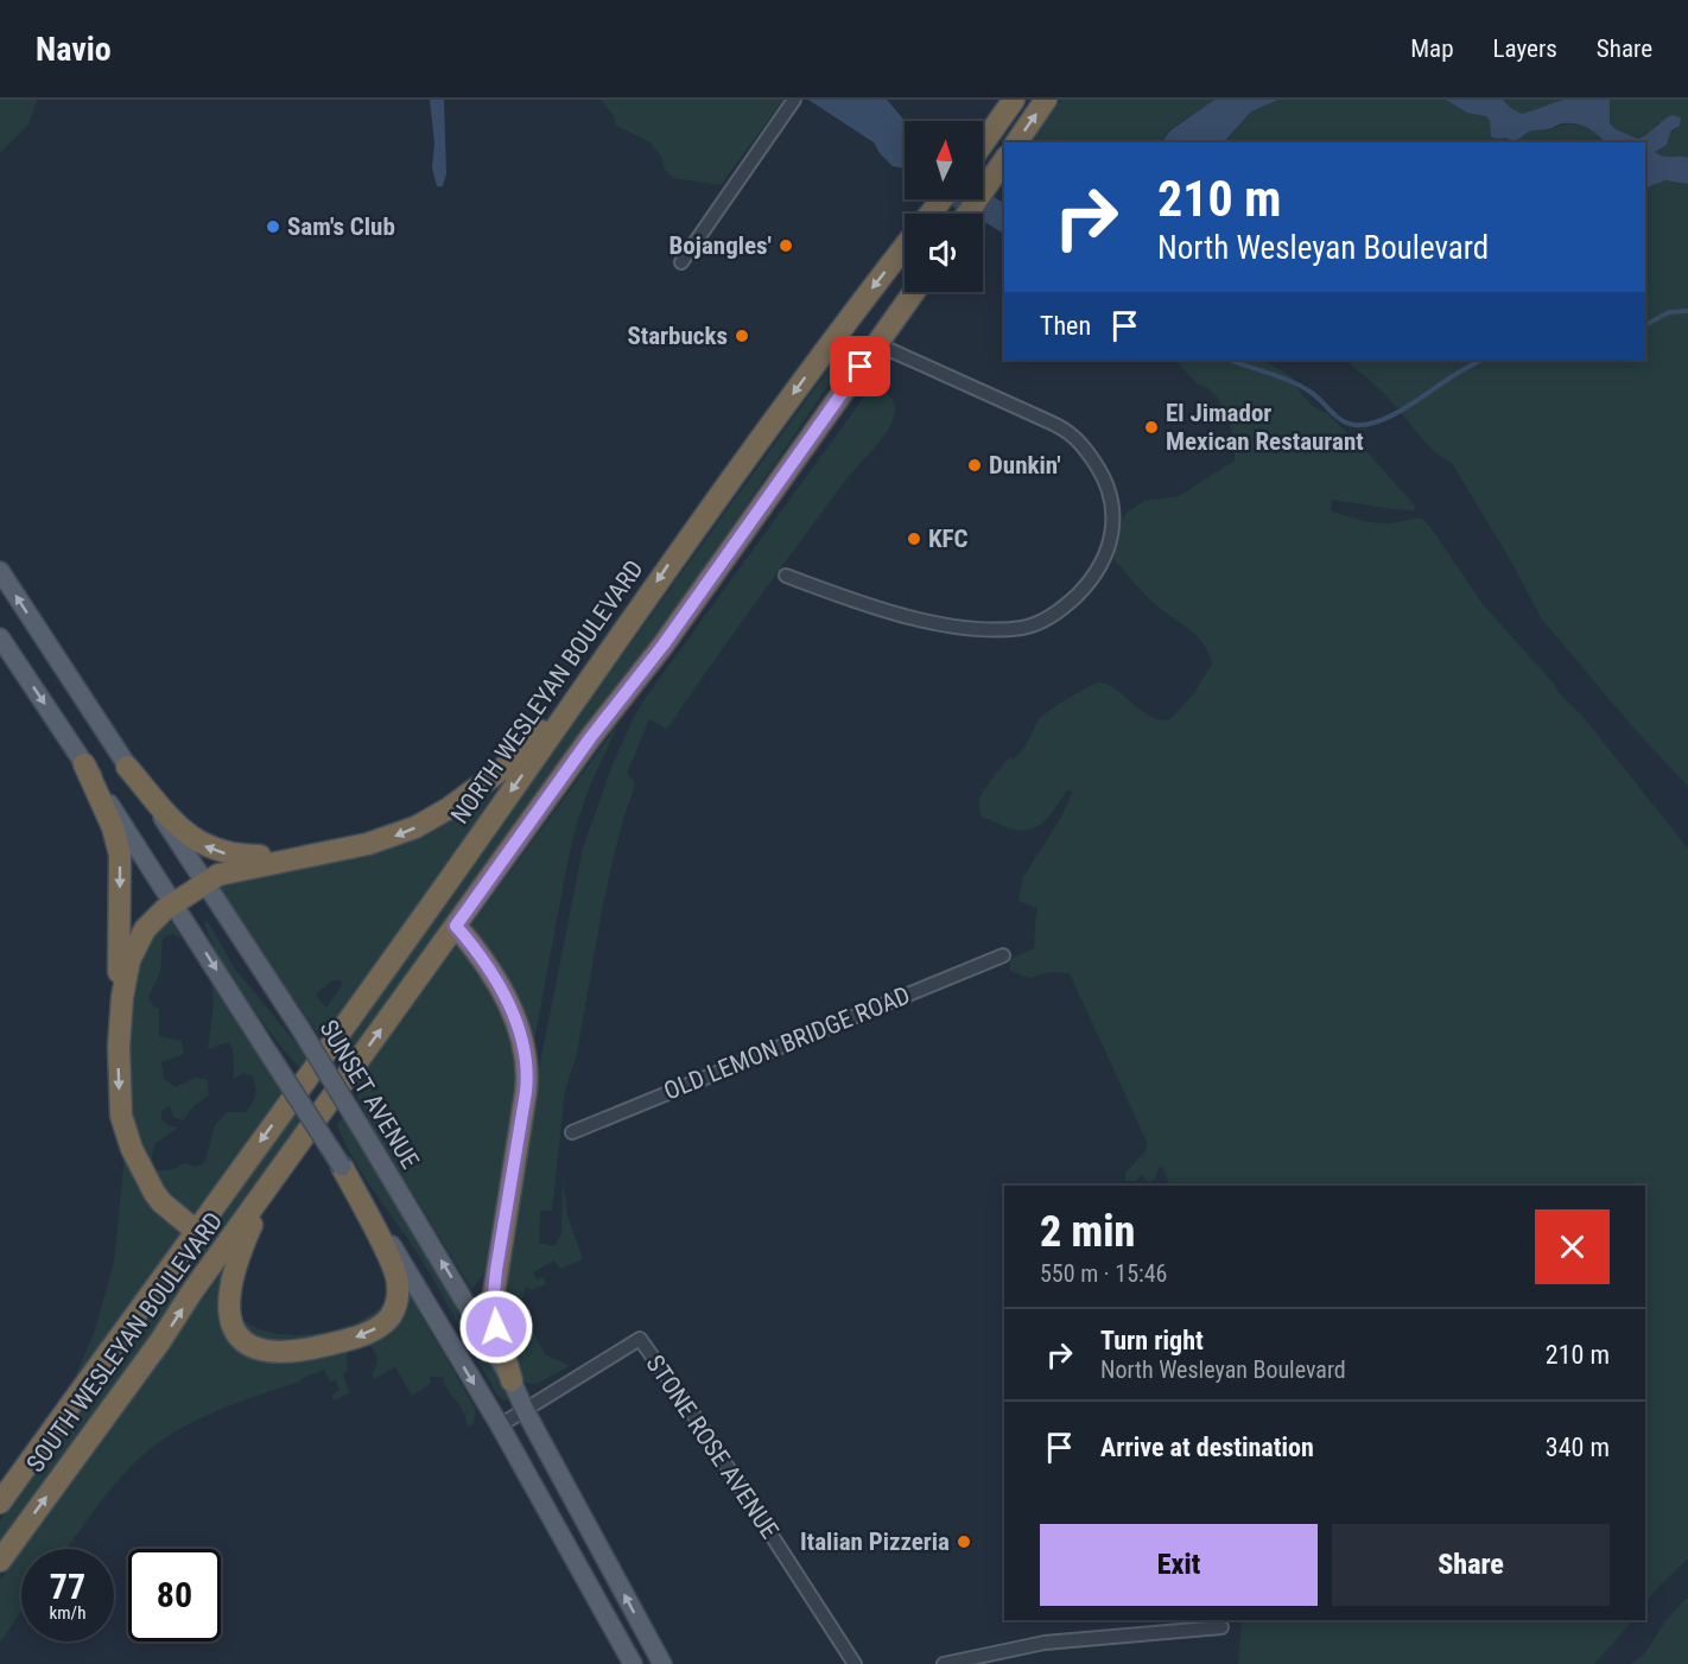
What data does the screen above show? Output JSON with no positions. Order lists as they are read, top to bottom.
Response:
{
  "streets": {
    "highway": ["NORTH WESLEYAN BOULEVARD", "SOUTH WESLEYAN BOULEVARD"],
    "main road": ["SUNSET AVENUE"],
    "street": ["OLD LEMON BRIDGE ROAD", "STONE ROSE AVENUE"]
  },
  "crossings": [
    ["NORTH WESLEYAN BOULEVARD", "SOUTH WESLEYAN BOULEVARD"],
    ["SUNSET AVENUE", "STONE ROSE AVENUE"]
  ],
  "places": [
    "Sam's Club",
    "Bojangles'",
    "Starbucks",
    "El Jimador Mexican Restaurant",
    "Dunkin'",
    "KFC",
    "Italian Pizzeria"
  ],
  "north": "top",
  "page": {
    "header": "Navio",
    "nav": ["Map", "Layers", "Share"],
    "turn": ["210 m", "North Wesleyan Boulevard"],
    "then": "Then",
    "heading": ["2 min", "550 m · 15:46"],
    "list": [
      {
        "name": "Turn right",
        "note": "North Wesleyan Boulevard",
        "value": "210 m"
      },
      {
        "name": "Arrive at destination",
        "value": "340 m"
      }
    ],
    "buttons": ["Exit", "Share"],
    "speed": "77 km/h",
    "limit": "80"
  }
}
